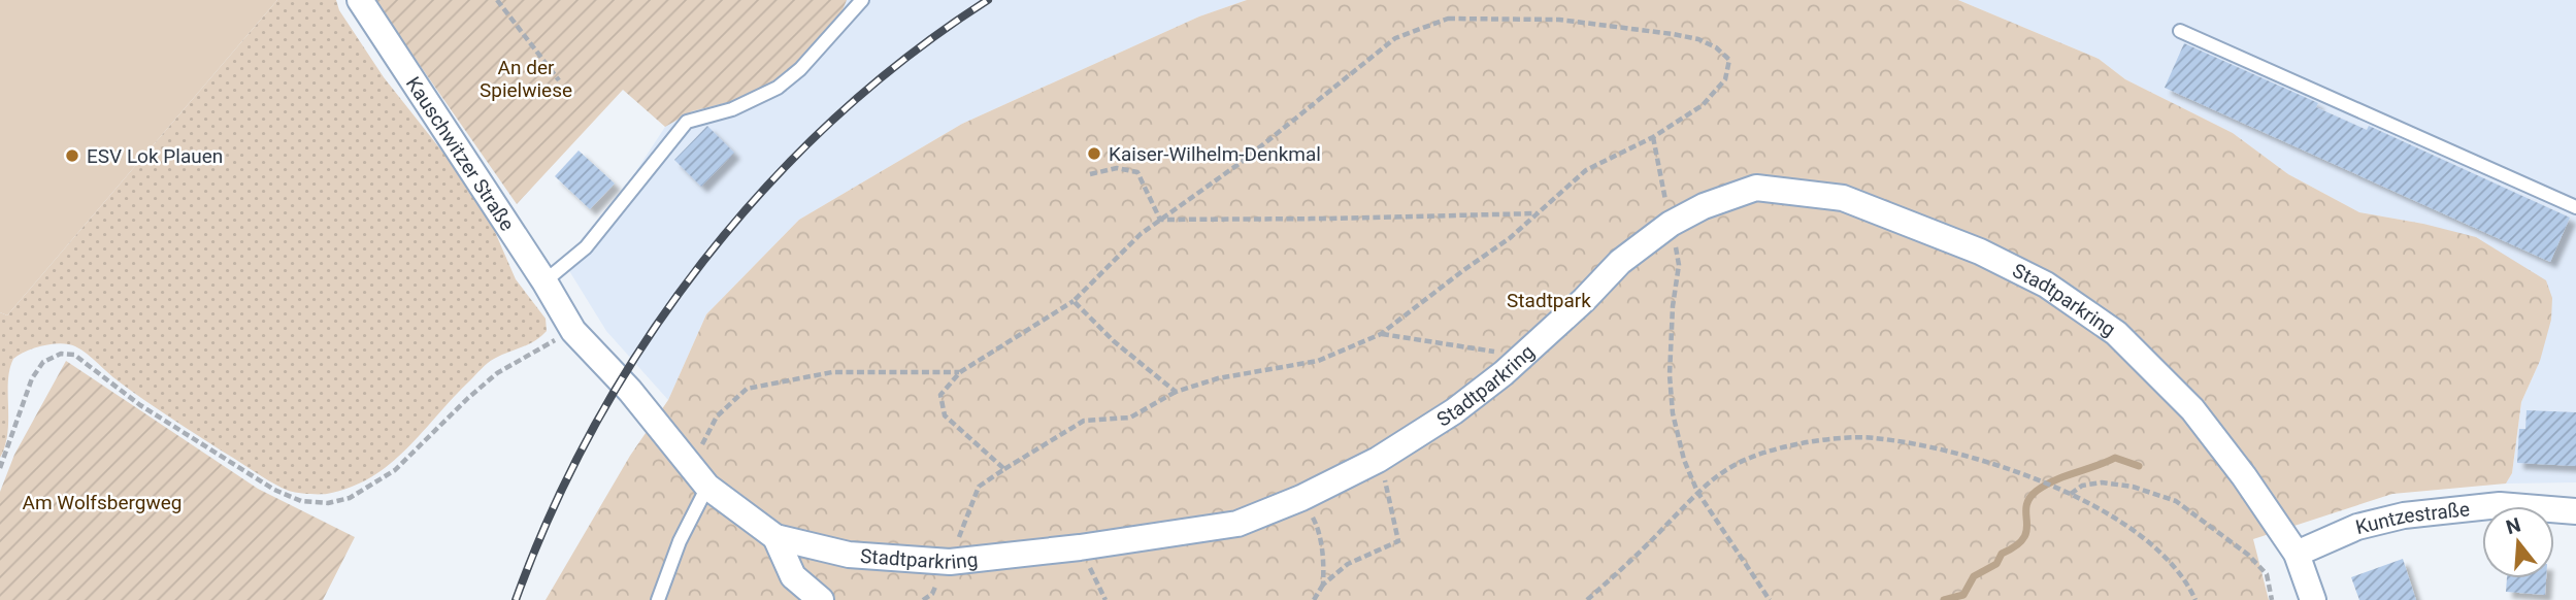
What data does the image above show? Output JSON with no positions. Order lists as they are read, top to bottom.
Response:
{
  "streets": {
    "street": ["Kauschwitzer Straße", "Stadtparkring", "Kuntzestraße"]
  },
  "crossings": [
    ["Kauschwitzer Straße", "Stadtparkring"],
    ["Stadtparkring", "Kuntzestraße"]
  ],
  "parks": ["An der Spielwiese", "Stadtpark", "Am Wolfsbergweg"],
  "places": ["Kaiser-Wilhelm-Denkmal", "ESV Lok Plauen"],
  "north": "top"
}
